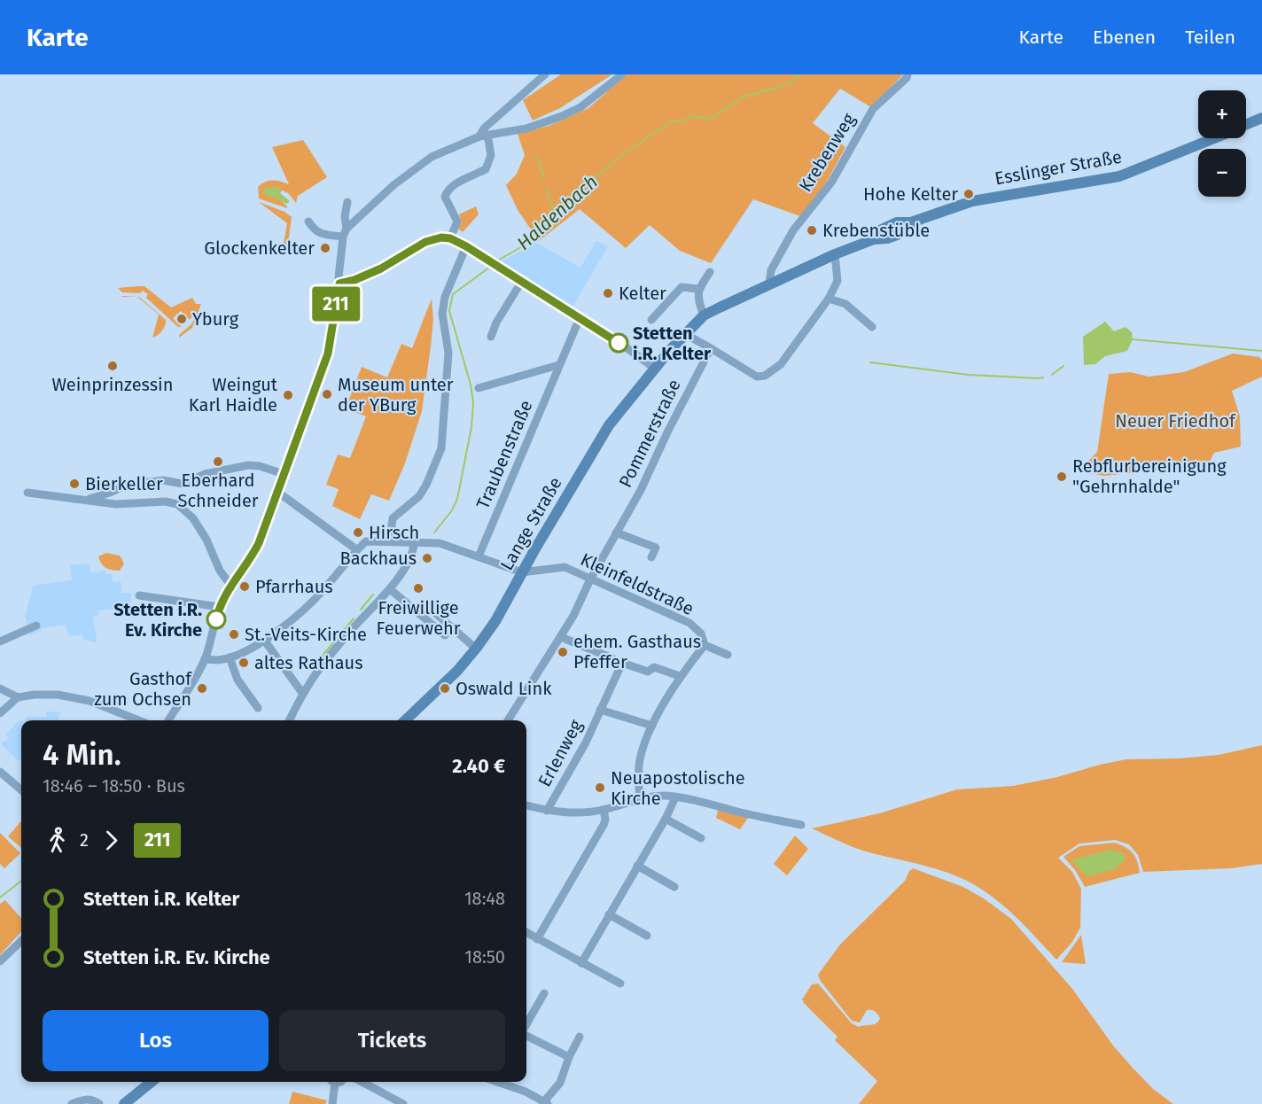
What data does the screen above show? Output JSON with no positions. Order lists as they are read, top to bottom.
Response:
{
  "streets": {
    "main road": ["Esslinger Straße", "Lange Straße"],
    "street": [
      "Krebenweg",
      "Pommerstraße",
      "Traubenstraße",
      "Kleinfeldstraße",
      "Erlenweg"
    ]
  },
  "crossings": [
    ["Krebenweg", "Esslinger Straße"],
    ["Esslinger Straße", "Lange Straße"],
    ["Pommerstraße", "Kleinfeldstraße"],
    ["Lange Straße", "Kleinfeldstraße"]
  ],
  "water": ["Haldenbach"],
  "parks": ["Neuer Friedhof"],
  "places": [
    "Hohe Kelter",
    "Krebenstüble",
    "Glockenkelter",
    "Kelter",
    "Yburg",
    "Stetten i.R. Kelter",
    "Weinprinzessin",
    "Museum unter der YBurg",
    "Weingut Karl Haidle",
    "Eberhard Schneider",
    "Rebflurbereinigung \"Gehrnhalde\"",
    "Bierkeller",
    "Hirsch",
    "Backhaus",
    "Pfarrhaus",
    "Freiwillige Feuerwehr",
    "Stetten i.R. Ev. Kirche",
    "St.-Veits-Kirche",
    "ehem. Gasthaus Pfeffer",
    "altes Rathaus",
    "Gasthof zum Ochsen",
    "Oswald Link",
    "Neuapostolische Kirche"
  ],
  "lines": ["bus line 211"],
  "page": {
    "header": "Karte",
    "nav": ["Karte", "Ebenen", "Teilen"],
    "on_map": "211",
    "map_buttons": ["+", "−"],
    "heading": ["4 Min.", "18:46 – 18:50 · Bus", "2.40 €"],
    "legs": ["2", "211"],
    "list": [
      {
        "name": "Stetten i.R. Kelter",
        "value": "18:48"
      },
      {
        "name": "Stetten i.R. Ev. Kirche",
        "value": "18:50"
      }
    ],
    "buttons": ["Los", "Tickets"]
  }
}
